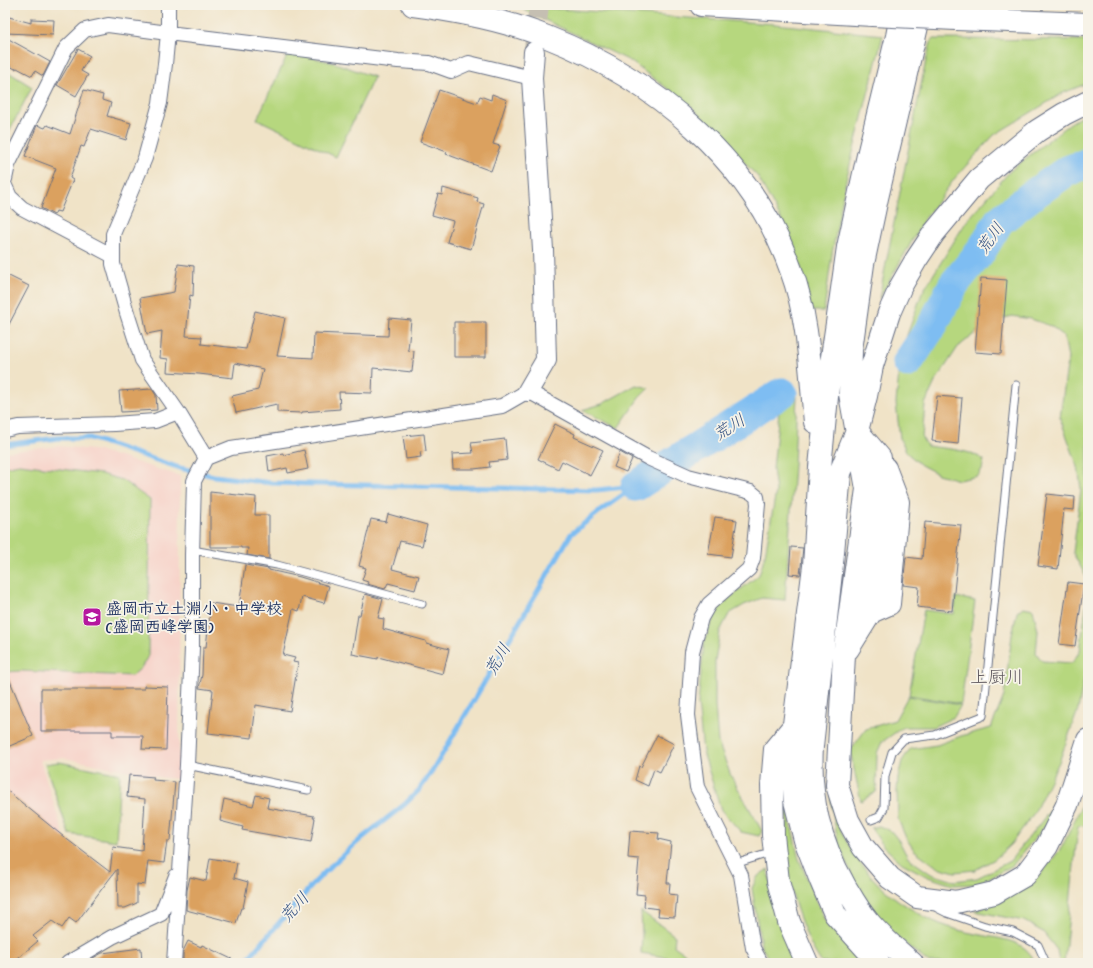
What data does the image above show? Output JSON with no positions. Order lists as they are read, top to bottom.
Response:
{
  "districts": ["上厨川"],
  "water": ["荒川"],
  "places": {
    "school or university": ["盛岡市立土淵小・中学校 (盛岡西峰学園)"]
  }
}
